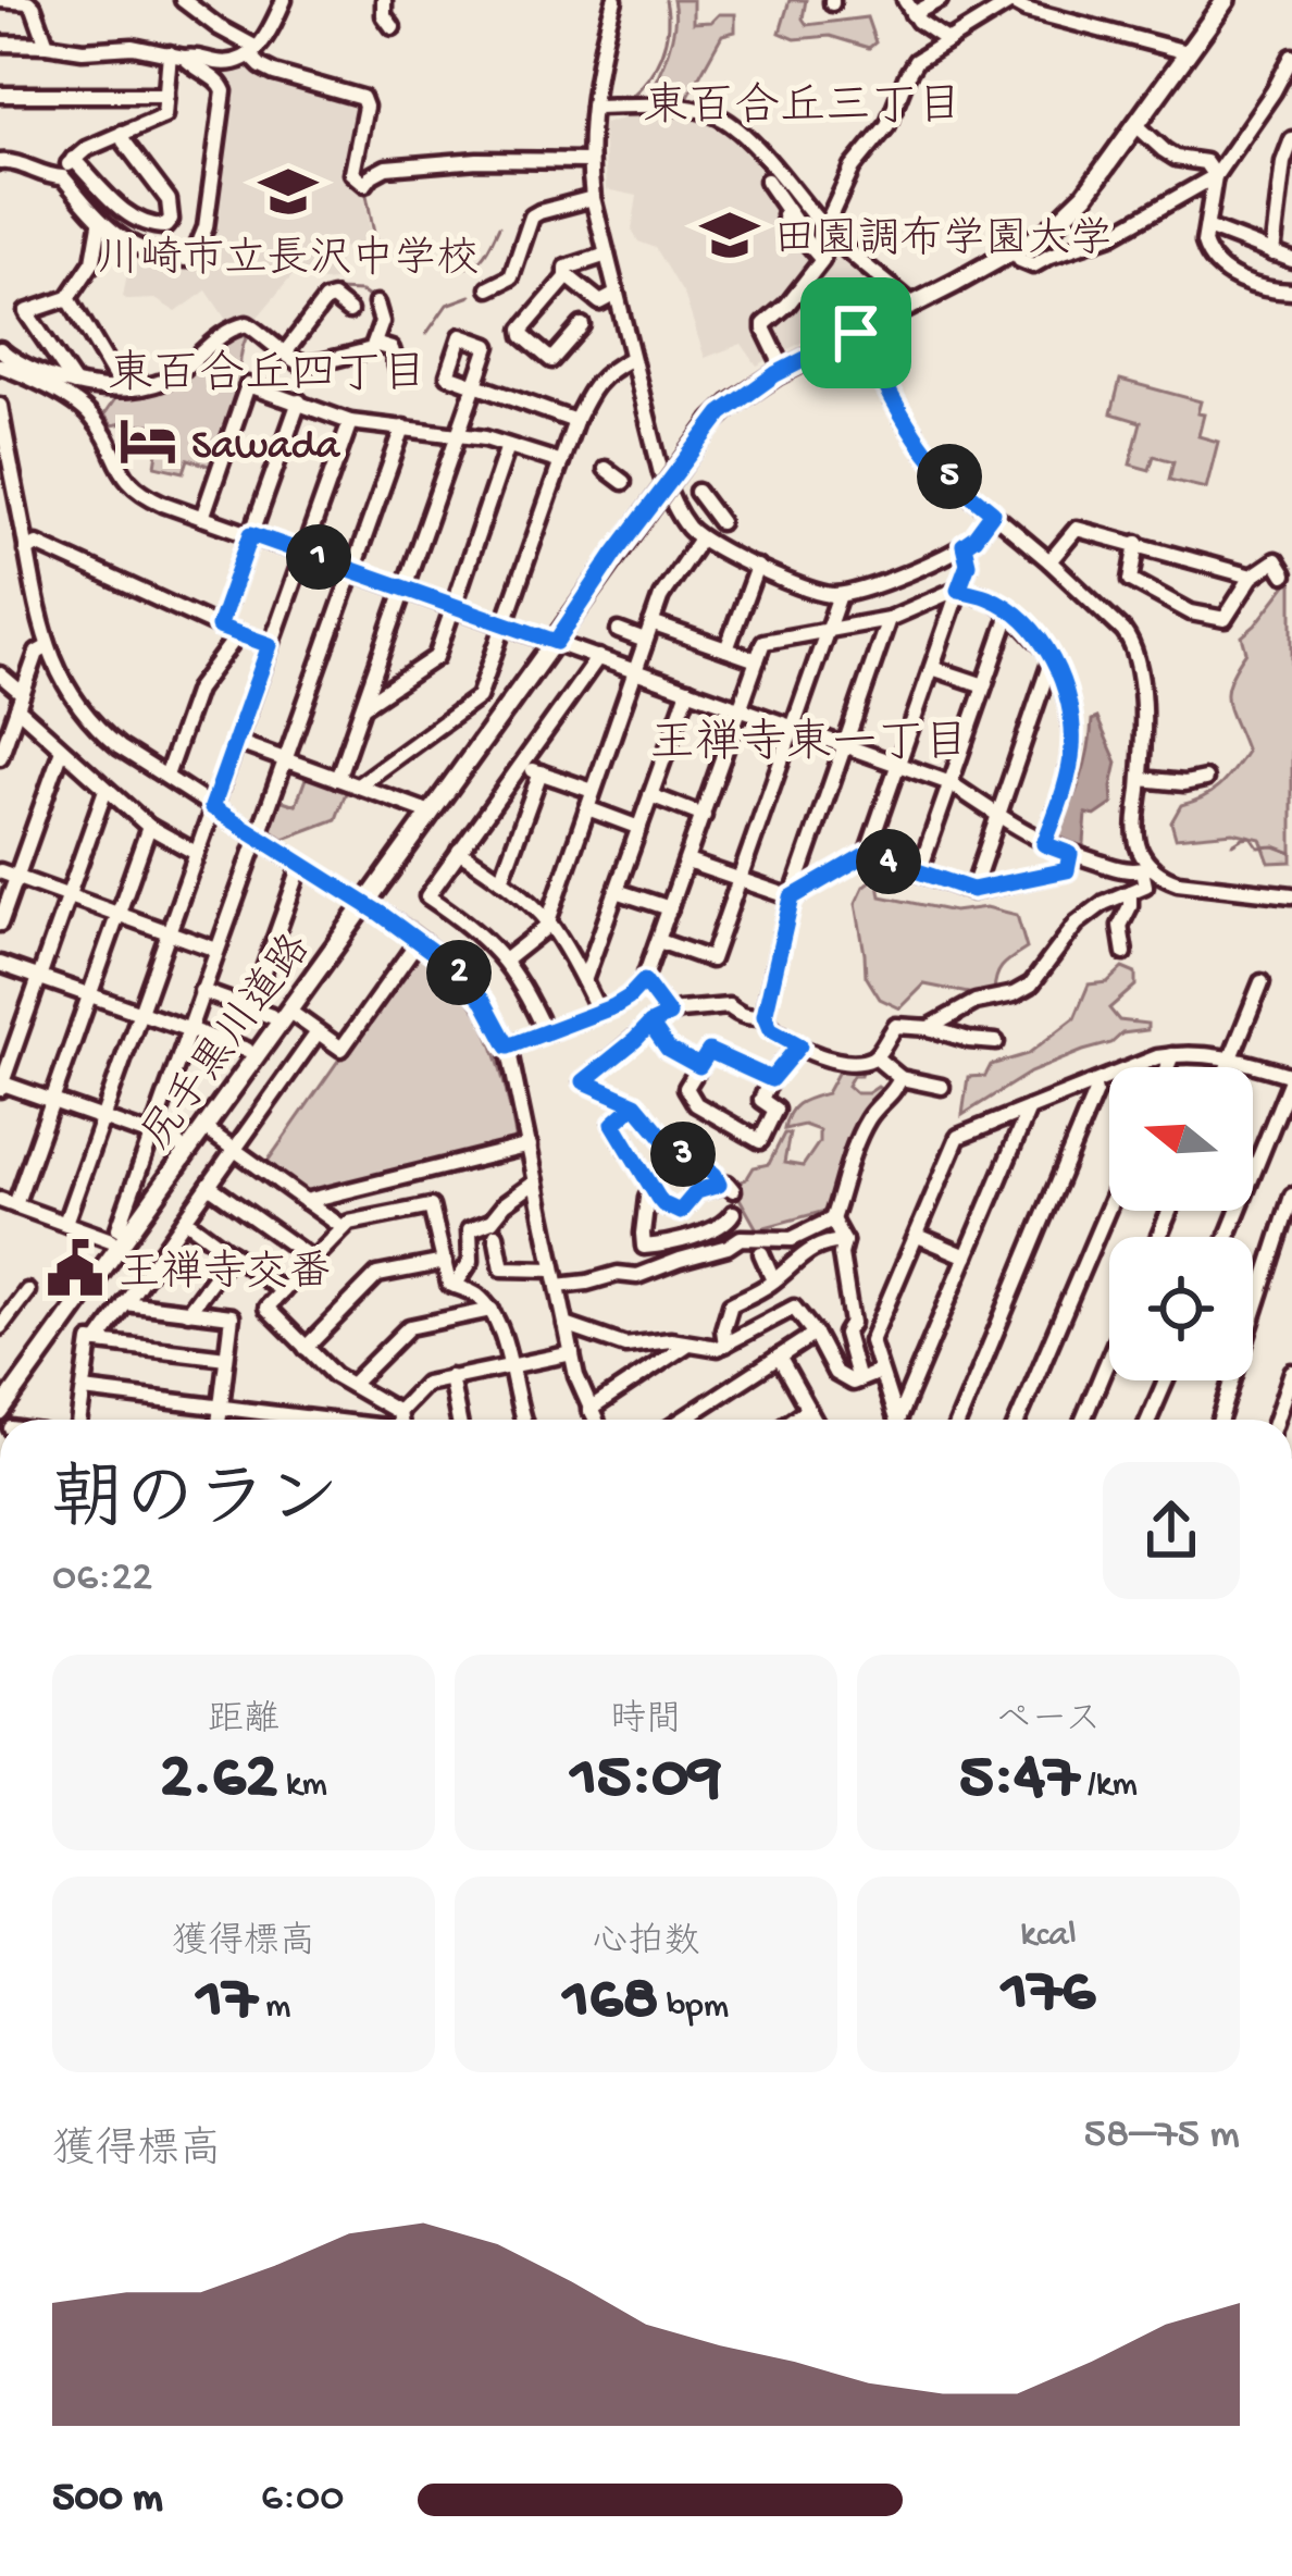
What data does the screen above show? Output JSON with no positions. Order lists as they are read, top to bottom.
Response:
{
  "streets": {
    "main road": ["尻手黒川道路"]
  },
  "districts": ["東百合丘三丁目", "東百合丘四丁目", "王禅寺東一丁目"],
  "places": {
    "school or university": ["川崎市立長沢中学校", "田園調布学園大学"],
    "hotel": ["Sawada"],
    "public building": ["王禅寺交番"]
  },
  "north": "left",
  "page": {
    "pins": [
      "5",
      "1",
      "4",
      "2",
      "3"
    ],
    "heading": ["朝のラン", "06:22"],
    "stats": [
      ["距離", "2.62 km"],
      ["時間", "15:09"],
      ["ペース", "5:47 /km"],
      ["獲得標高", "17 m"],
      ["心拍数", "168 bpm"],
      ["kcal", "176"]
    ],
    "chart": ["獲得標高", "58–75 m"],
    "list": [
      {
        "name": "500 m",
        "note": "6:00"
      }
    ]
  }
}
